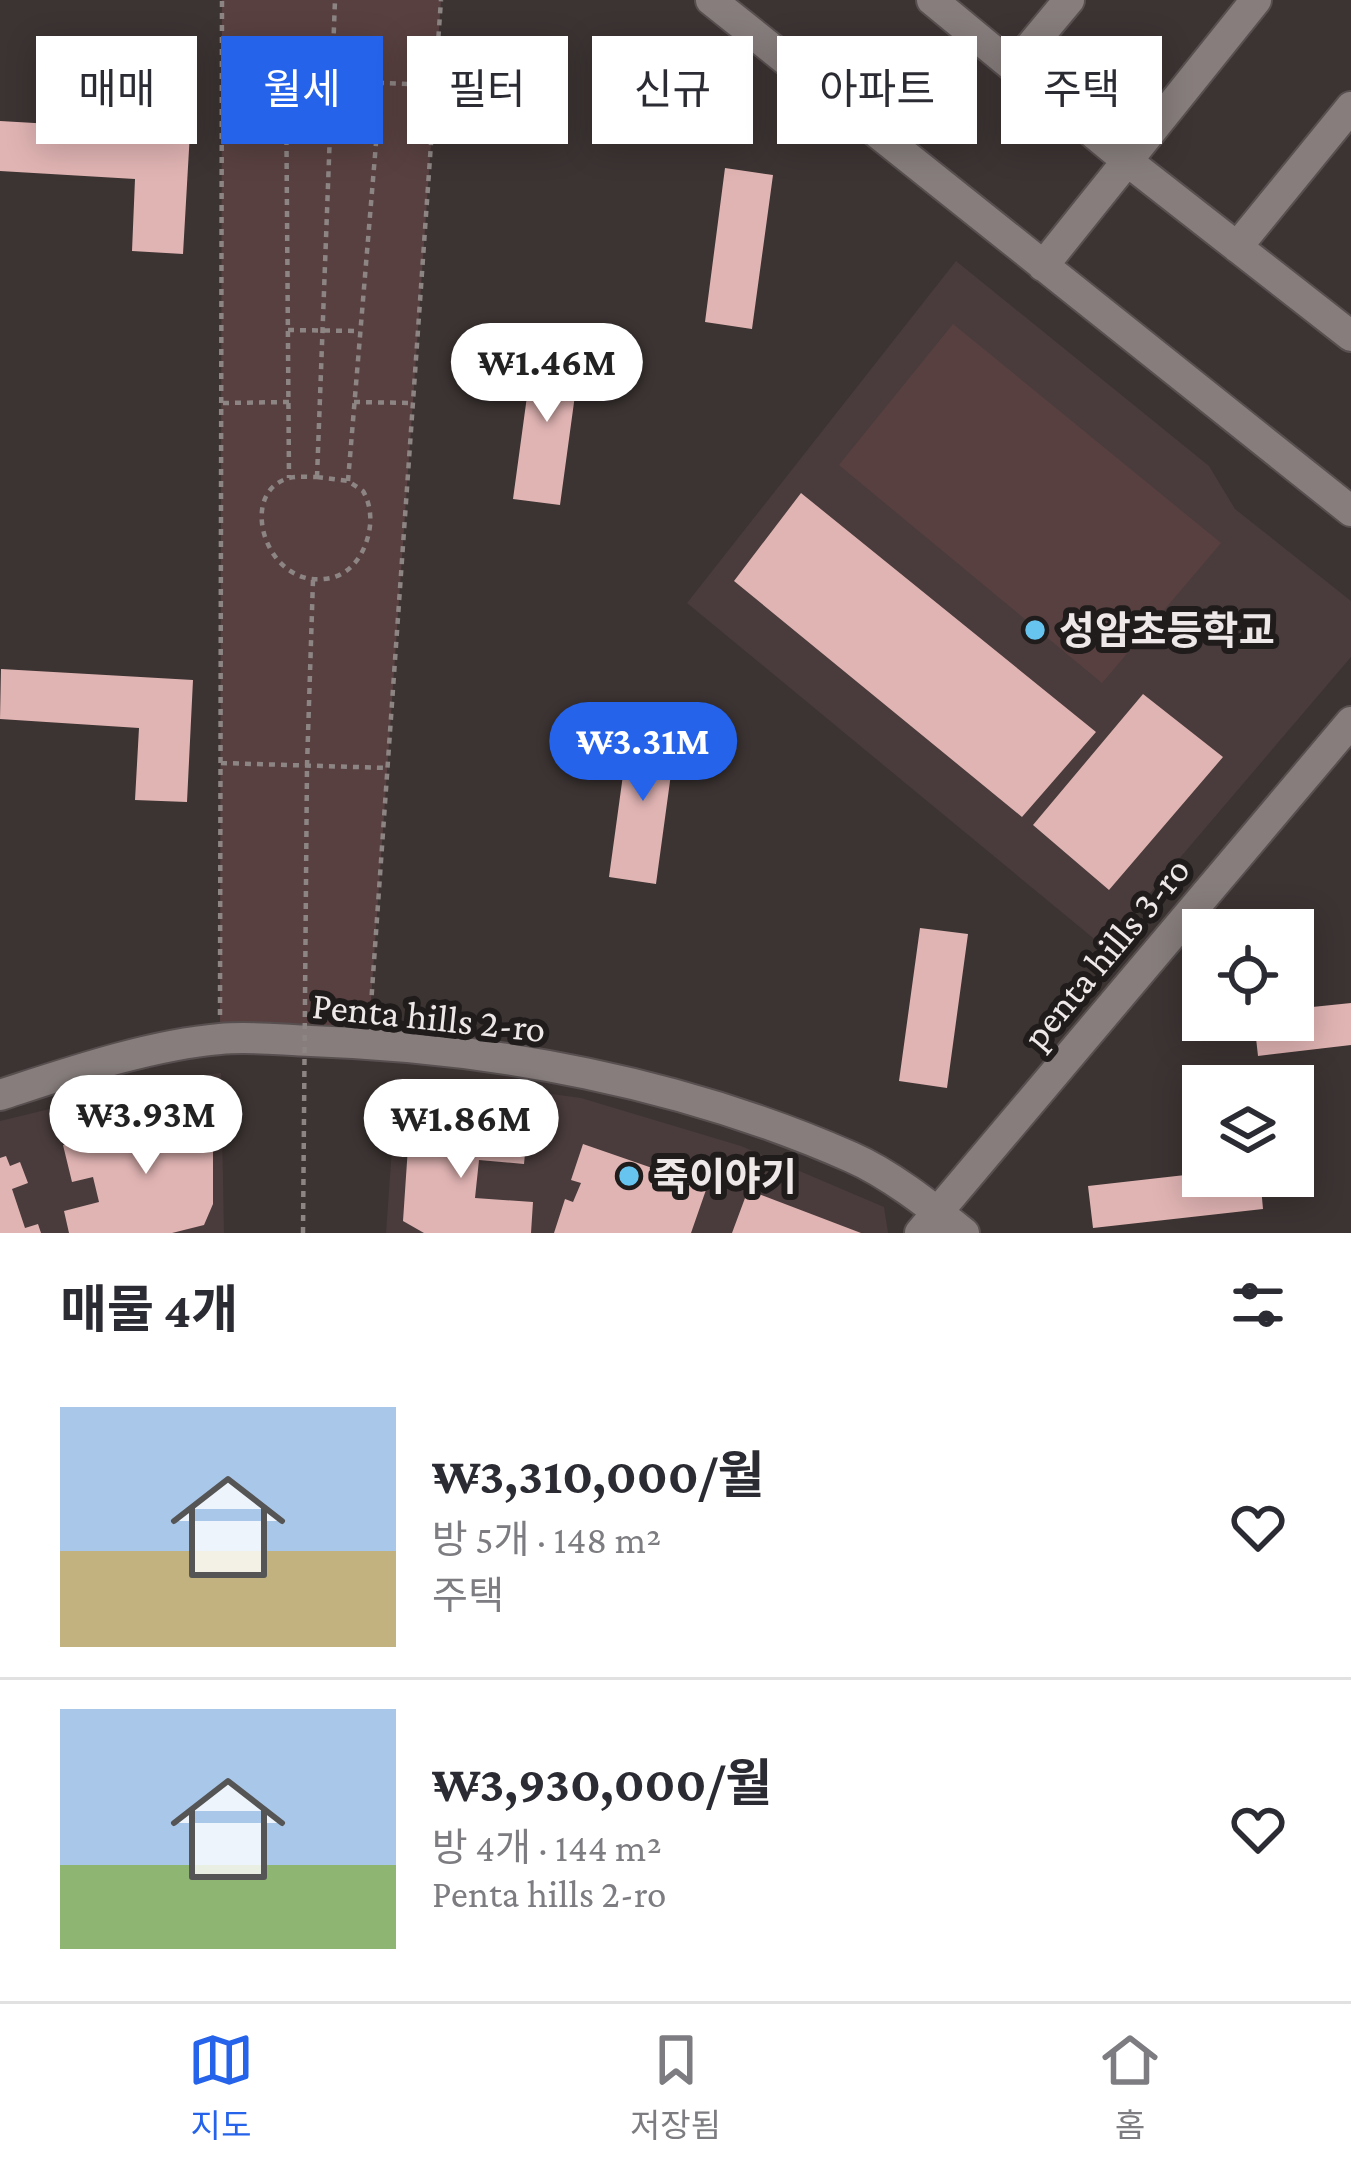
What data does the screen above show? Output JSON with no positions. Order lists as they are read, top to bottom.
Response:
{
  "streets": {
    "street": ["penta hills 3-ro", "Penta hills 2-ro"]
  },
  "crossings": [
    ["penta hills 3-ro", "Penta hills 2-ro"]
  ],
  "places": ["성암초등학교", "죽이야기"],
  "page": {
    "chip": [
      "매매",
      "월세",
      "필터",
      "신규",
      "아파트",
      "주택"
    ],
    "price": [
      "₩1.46M",
      "₩3.31M",
      "₩3.93M",
      "₩1.86M"
    ],
    "heading": "매물 4개",
    "list": [
      {
        "name": "₩3,310,000/월",
        "note": "방 5개 · 148 m² · 주택"
      },
      {
        "name": "₩3,930,000/월",
        "note": "방 4개 · 144 m² · Penta hills 2-ro"
      }
    ],
    "tabs": ["지도", "저장됨", "홈"]
  }
}
